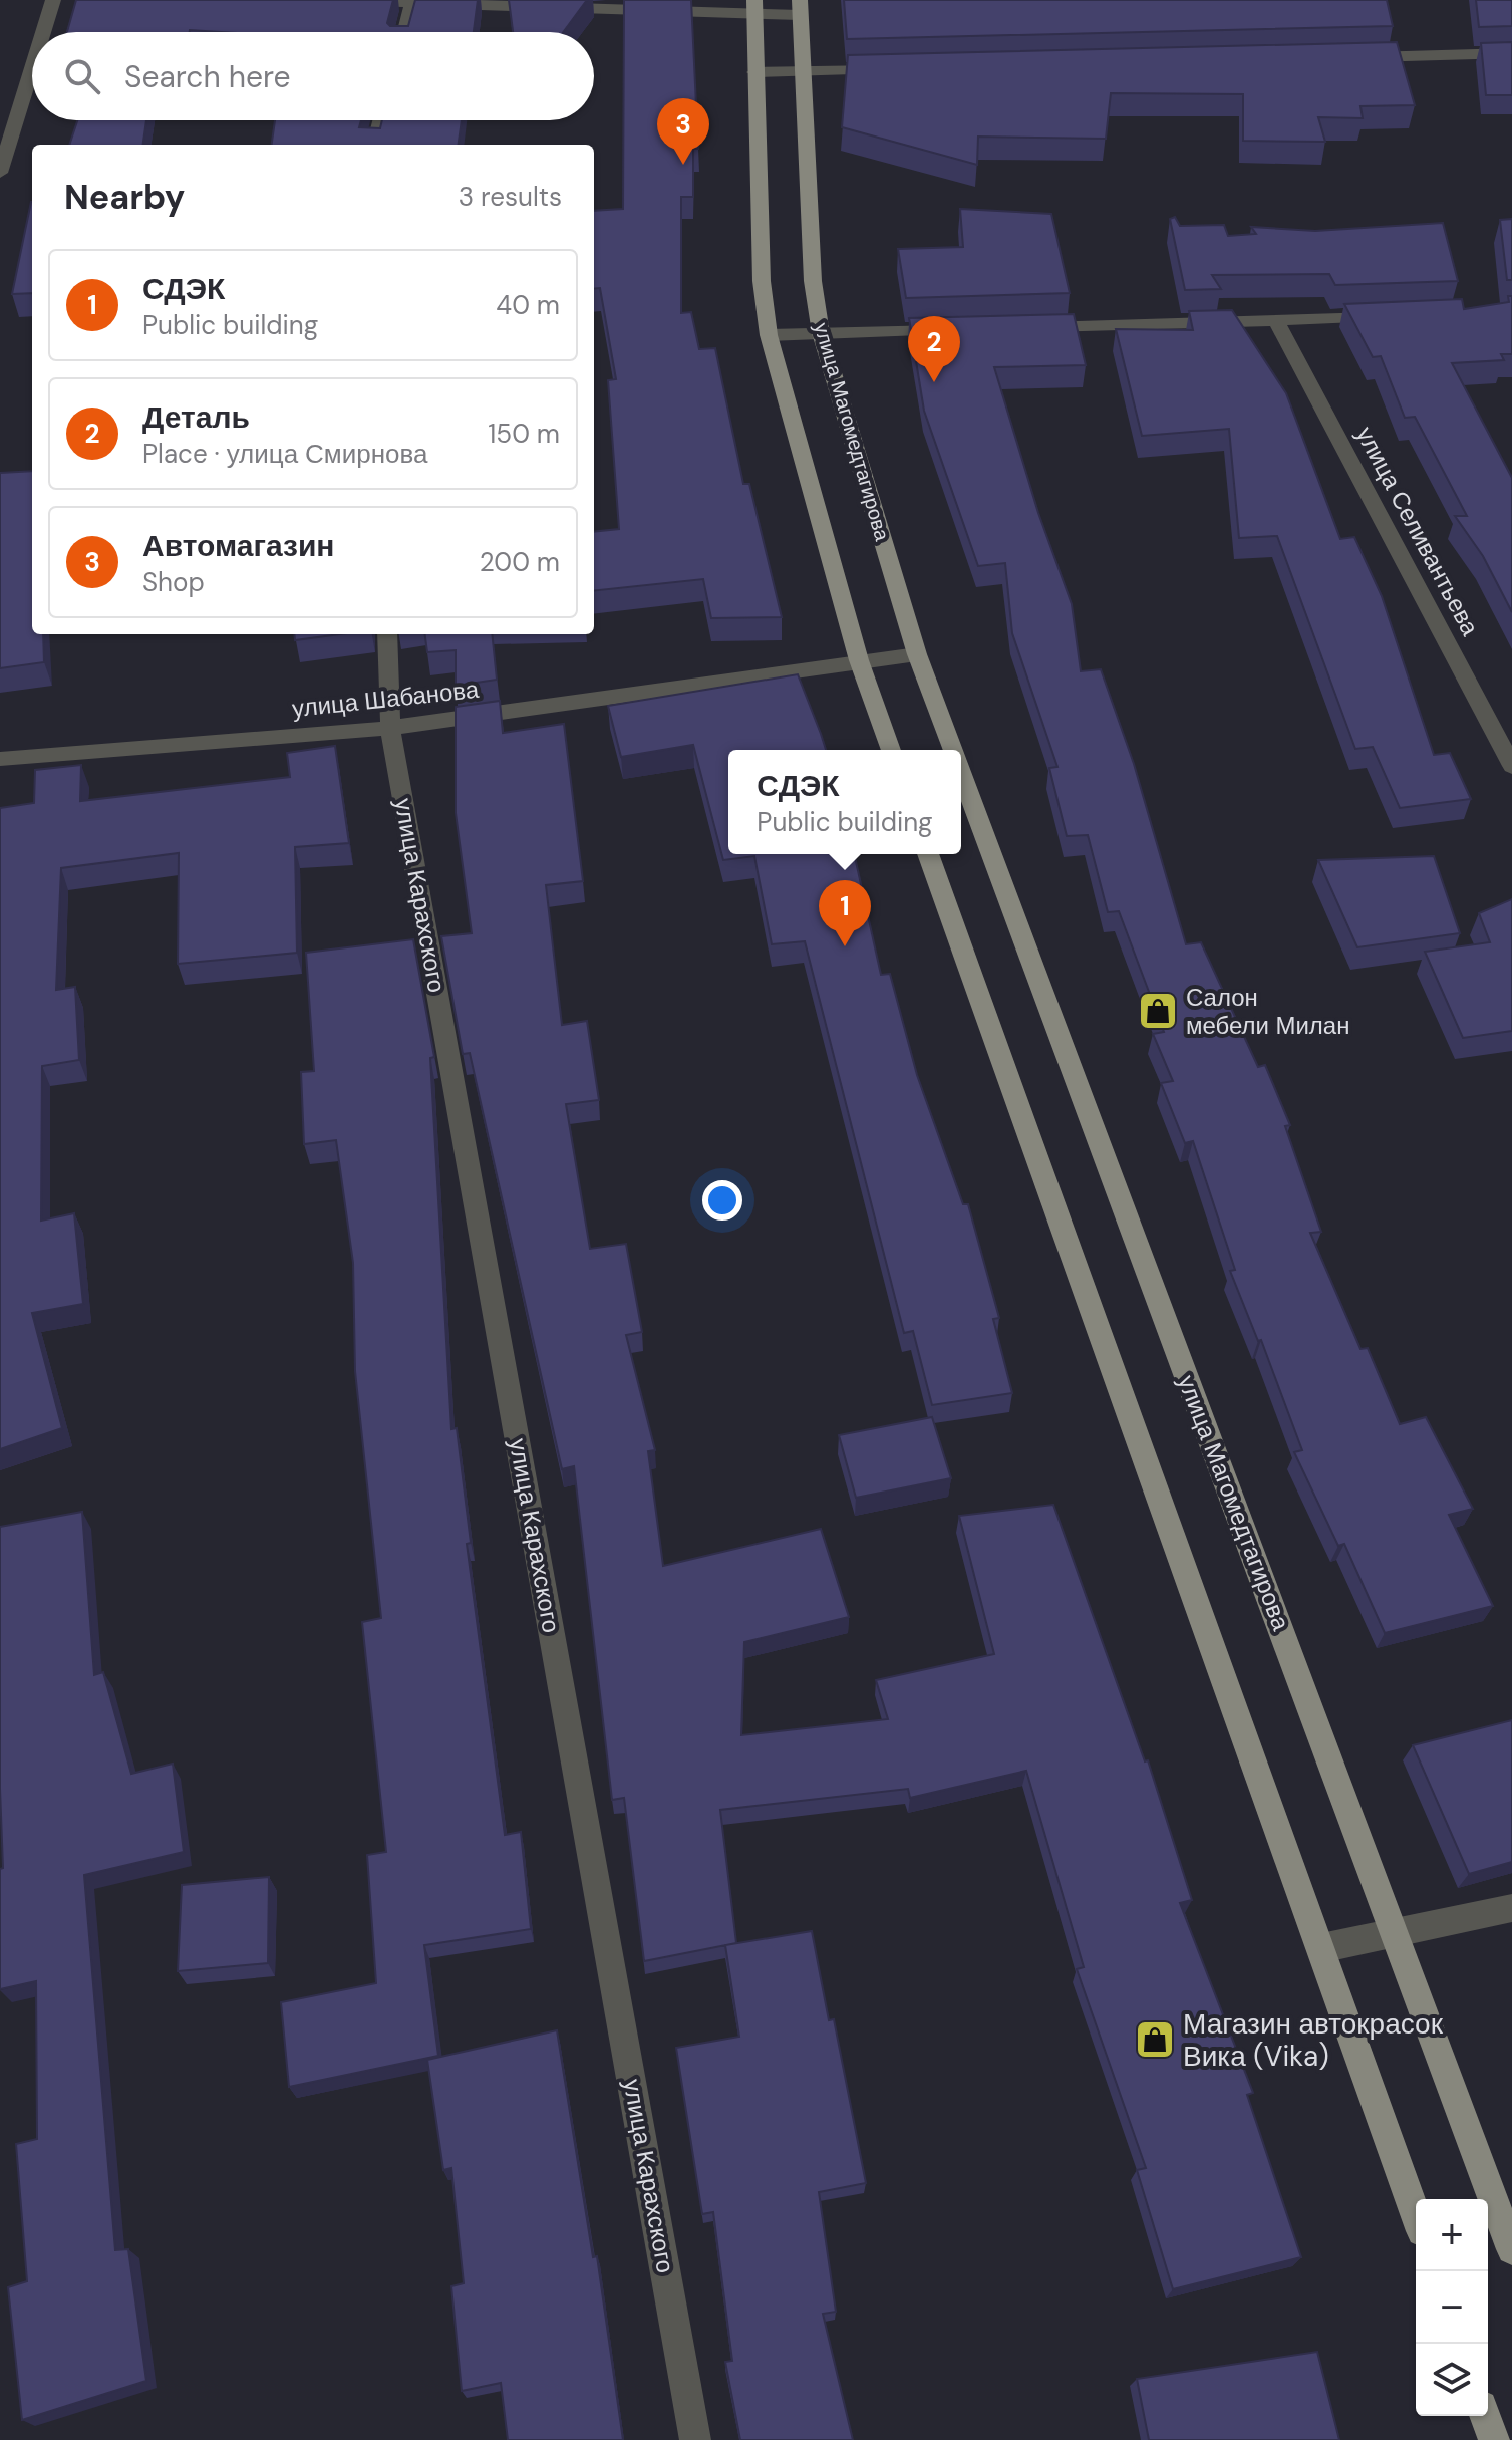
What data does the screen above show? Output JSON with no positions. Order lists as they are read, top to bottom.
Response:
{
  "streets": {
    "main road": ["улица Магомедтагирова"],
    "street": ["улица Селивантьева", "улица Шабанова", "улица Карахского"]
  },
  "crossings": [
    ["улица Магомедтагирова", "улица Шабанова"],
    ["улица Шабанова", "улица Карахского"]
  ],
  "places": {
    "shop": ["Салон мебели Милан", "Магазин автокрасок Вика (Vika)"]
  },
  "page": {
    "search": "Search here",
    "pins": ["3", "2", "1"],
    "heading": ["Nearby", "3 results"],
    "list": [
      {
        "mark": "1",
        "name": "СДЭК",
        "note": "Public building",
        "value": "40 m"
      },
      {
        "mark": "2",
        "name": "Деталь",
        "note": "Place · улица Смирнова",
        "value": "150 m"
      },
      {
        "mark": "3",
        "name": "Автомагазин",
        "note": "Shop",
        "value": "200 m"
      }
    ],
    "popup": ["СДЭК", "Public building"],
    "map_buttons": ["+", "−"]
  }
}
